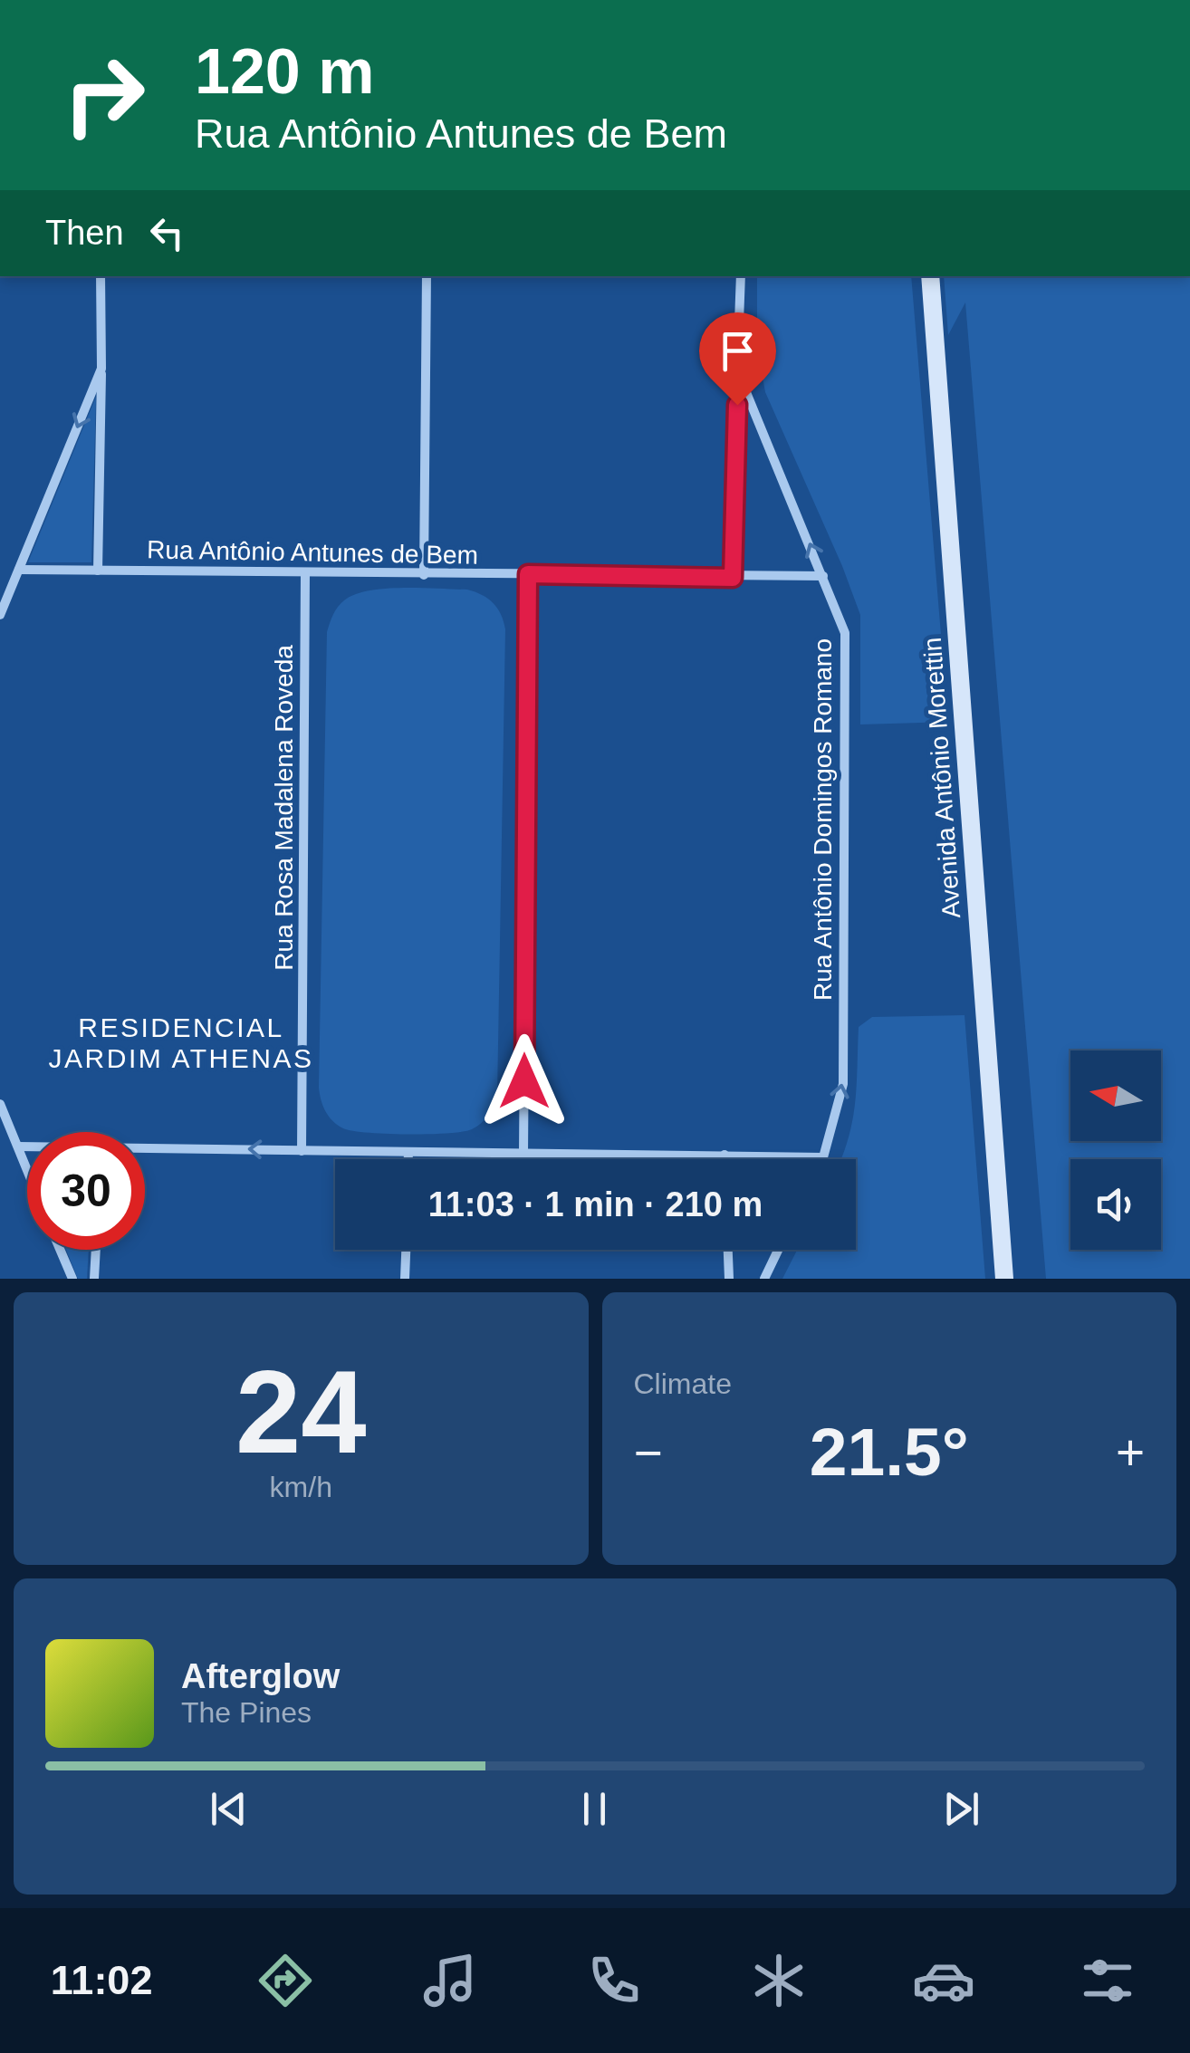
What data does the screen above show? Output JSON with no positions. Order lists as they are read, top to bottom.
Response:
{
  "streets": {
    "main road": ["Avenida Antônio Morettin"],
    "street": ["Rua Antônio Antunes de Bem", "Rua Rosa Madalena Roveda", "Rua Antônio Domingos Romano"]
  },
  "crossings": [
    ["Rua Antônio Antunes de Bem", "Rua Rosa Madalena Roveda"],
    ["Rua Antônio Antunes de Bem", "Rua Antônio Domingos Romano"]
  ],
  "one_way": ["Rua Antônio Domingos Romano"],
  "districts": ["RESIDENCIAL JARDIM ATHENAS"],
  "north": "left",
  "page": {
    "turn": ["120 m", "Rua Antônio Antunes de Bem"],
    "then": "Then",
    "limit": "30",
    "trip": "11:03 · 1 min · 210 m",
    "tile": [
      ["24", "km/h"],
      "Climate"
    ],
    "heat": ["−", "21.5°", "+"],
    "song": ["Afterglow", "The Pines"],
    "tabs": "11:02"
  }
}
